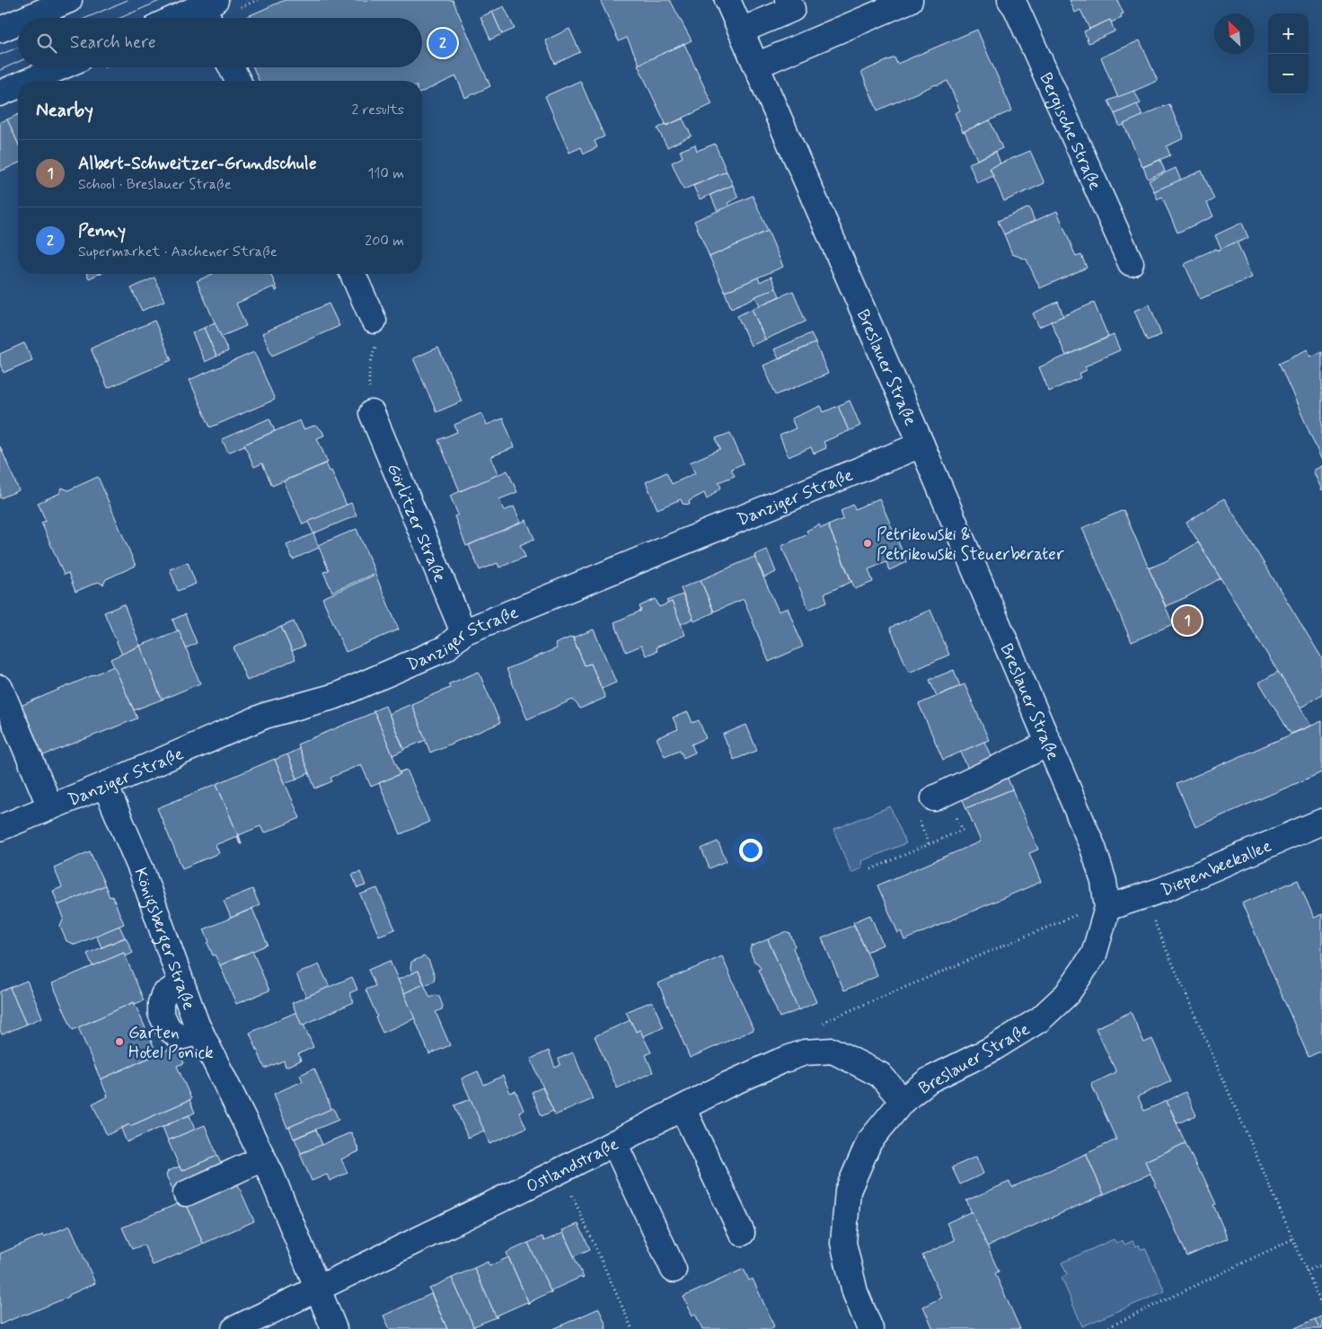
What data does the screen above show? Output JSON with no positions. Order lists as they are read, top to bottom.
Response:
{
  "streets": {
    "street": [
      "Bergische Straße",
      "Breslauer Straße",
      "Danziger Straße",
      "Görlitzer Straße",
      "Diepenbeekallee",
      "Königsberger Straße",
      "Ostlandstraße"
    ]
  },
  "crossings": [
    ["Breslauer Straße", "Danziger Straße"],
    ["Breslauer Straße", "Diepenbeekallee"],
    ["Breslauer Straße", "Ostlandstraße"],
    ["Danziger Straße", "Görlitzer Straße"],
    ["Danziger Straße", "Königsberger Straße"],
    ["Königsberger Straße", "Ostlandstraße"]
  ],
  "places": ["Petrikowski & Petrikowski Steuerberater", "Garten Hotel Ponick"],
  "north": "top left",
  "page": {
    "map_buttons": ["+", "−"],
    "search": "Search here",
    "pins": ["2", "1"],
    "heading": ["Nearby", "2 results"],
    "list": [
      {
        "mark": "1",
        "name": "Albert-Schweitzer-Grundschule",
        "note": "School · Breslauer Straße",
        "value": "110 m"
      },
      {
        "mark": "2",
        "name": "Penny",
        "note": "Supermarket · Aachener Straße",
        "value": "200 m"
      }
    ]
  }
}
